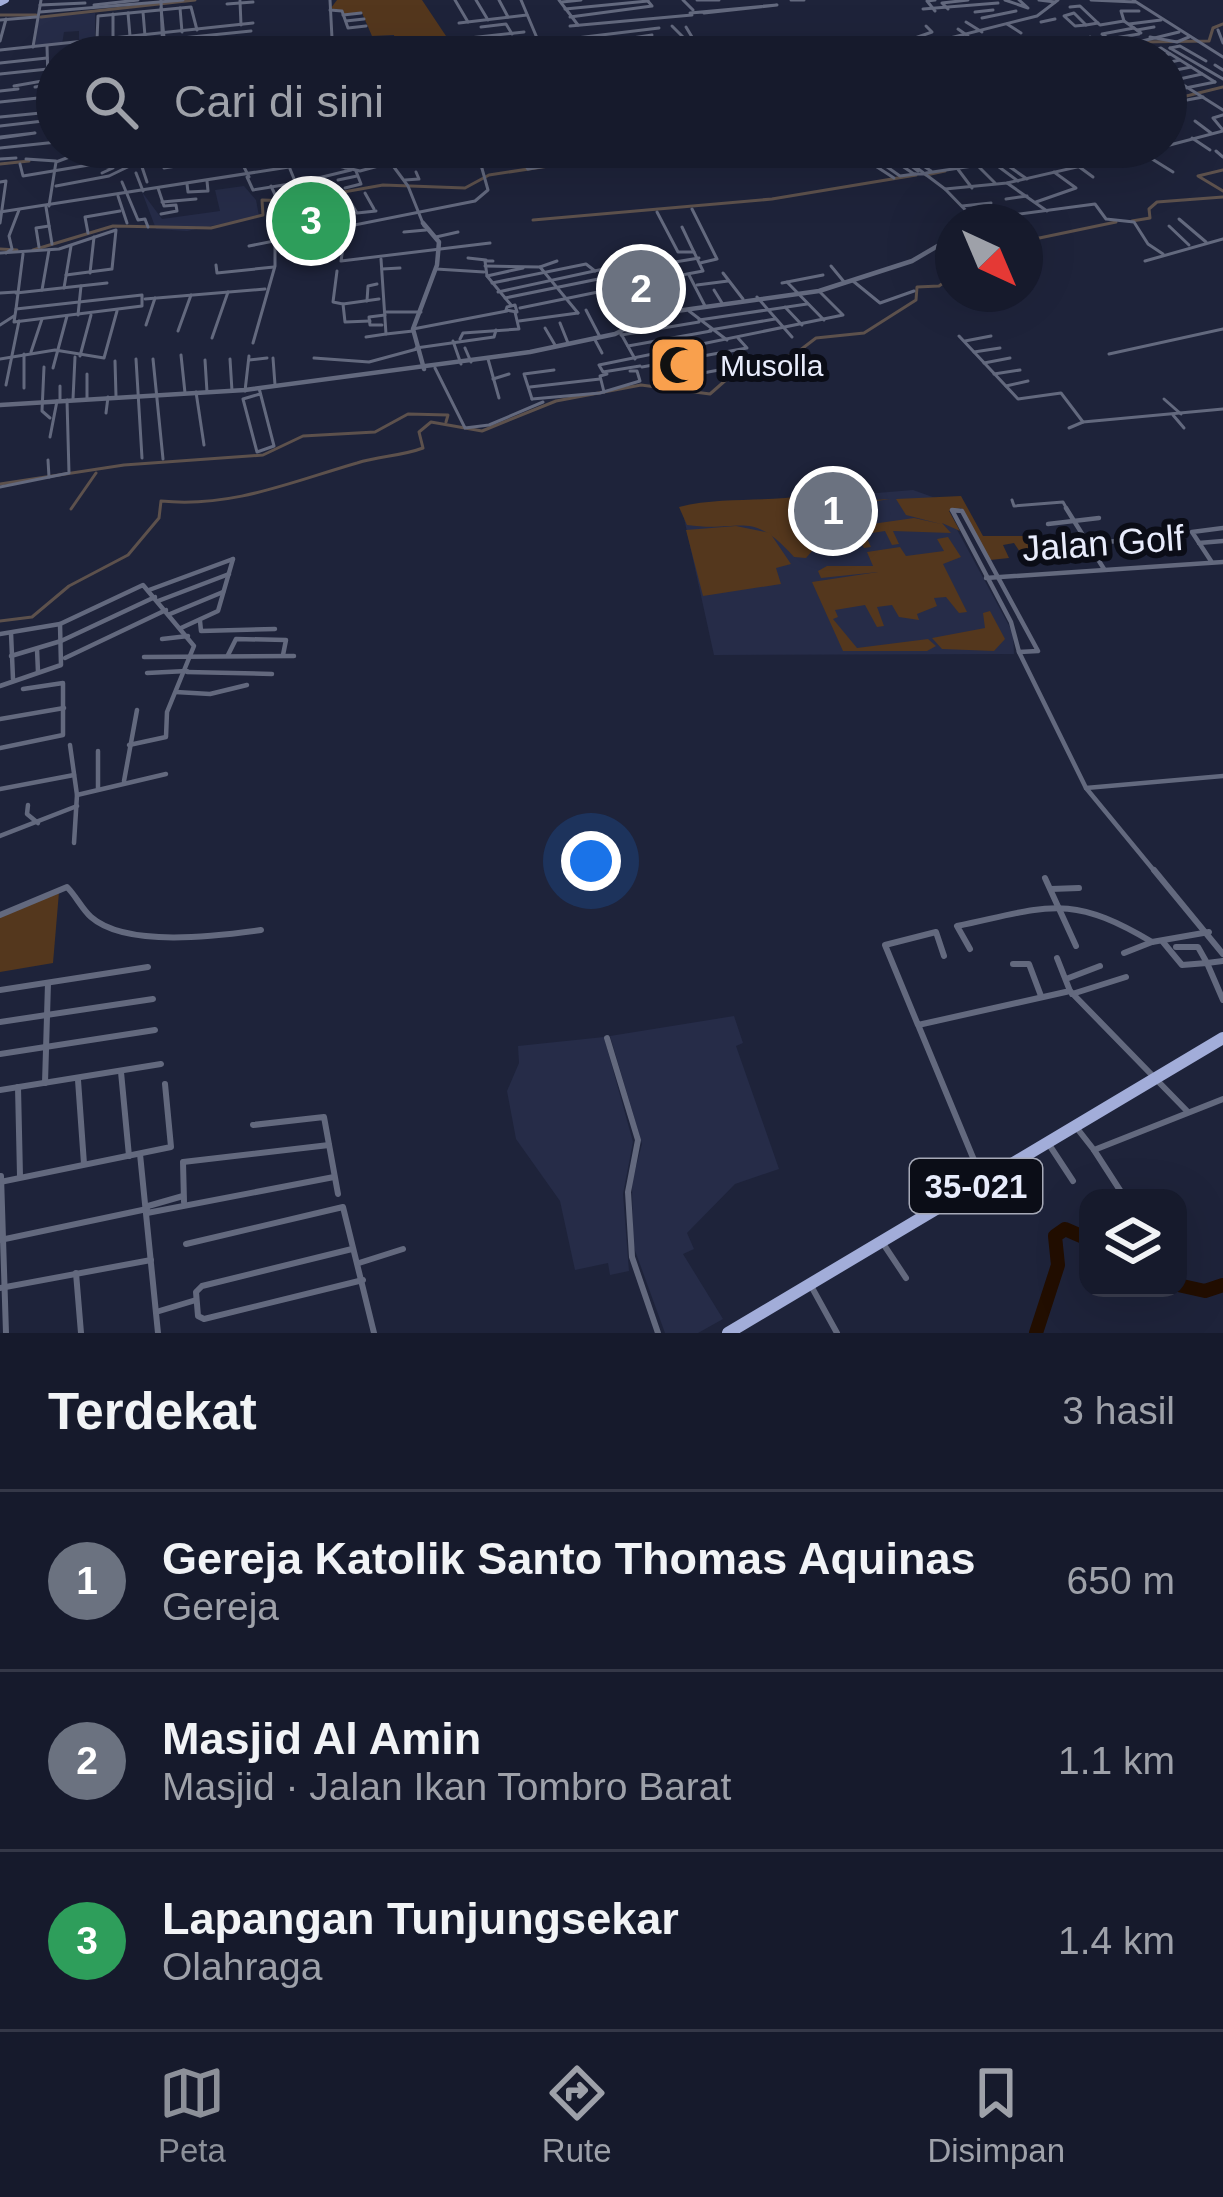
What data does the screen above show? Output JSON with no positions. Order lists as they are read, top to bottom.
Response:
{
  "streets": {
    "main road": ["35-021"],
    "street": ["Jalan Golf"]
  },
  "places": {
    "mosque": ["Musolla"]
  },
  "north": "bottom right",
  "page": {
    "search": "Cari di sini",
    "pins": ["3", "2", "1"],
    "heading": ["Terdekat", "3 hasil"],
    "list": [
      {
        "mark": "1",
        "name": "Gereja Katolik Santo Thomas Aquinas",
        "note": "Gereja",
        "value": "650 m"
      },
      {
        "mark": "2",
        "name": "Masjid Al Amin",
        "note": "Masjid · Jalan Ikan Tombro Barat",
        "value": "1.1 km"
      },
      {
        "mark": "3",
        "name": "Lapangan Tunjungsekar",
        "note": "Olahraga",
        "value": "1.4 km"
      }
    ],
    "nav": ["Peta", "Rute", "Disimpan"]
  }
}
